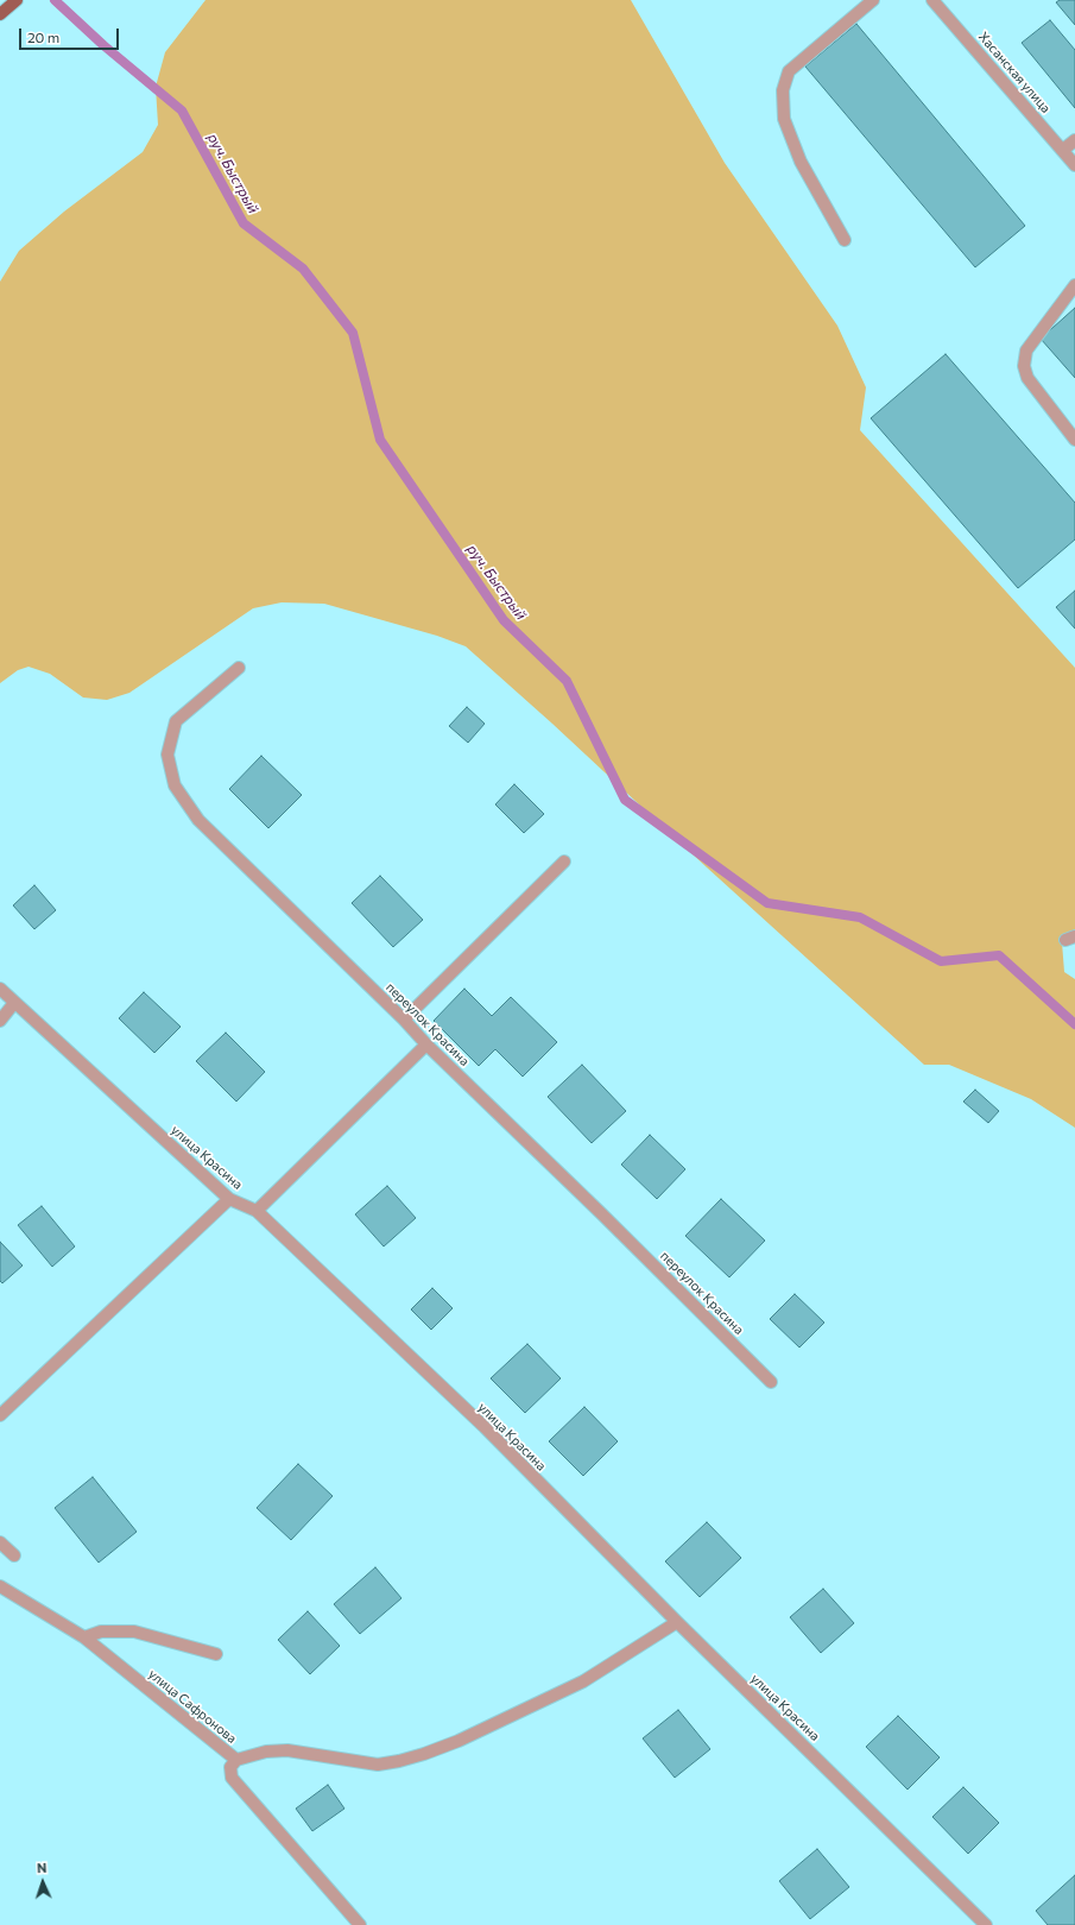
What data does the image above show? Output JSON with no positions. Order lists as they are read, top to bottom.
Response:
{
  "streets": {
    "street": [
      "Хасанская улица",
      "переулок Красина",
      "улица Красина",
      "улица Сафронова"
    ]
  },
  "water": ["руч. Быстрый"],
  "scale_bar": "20 m",
  "north": "top"
}
